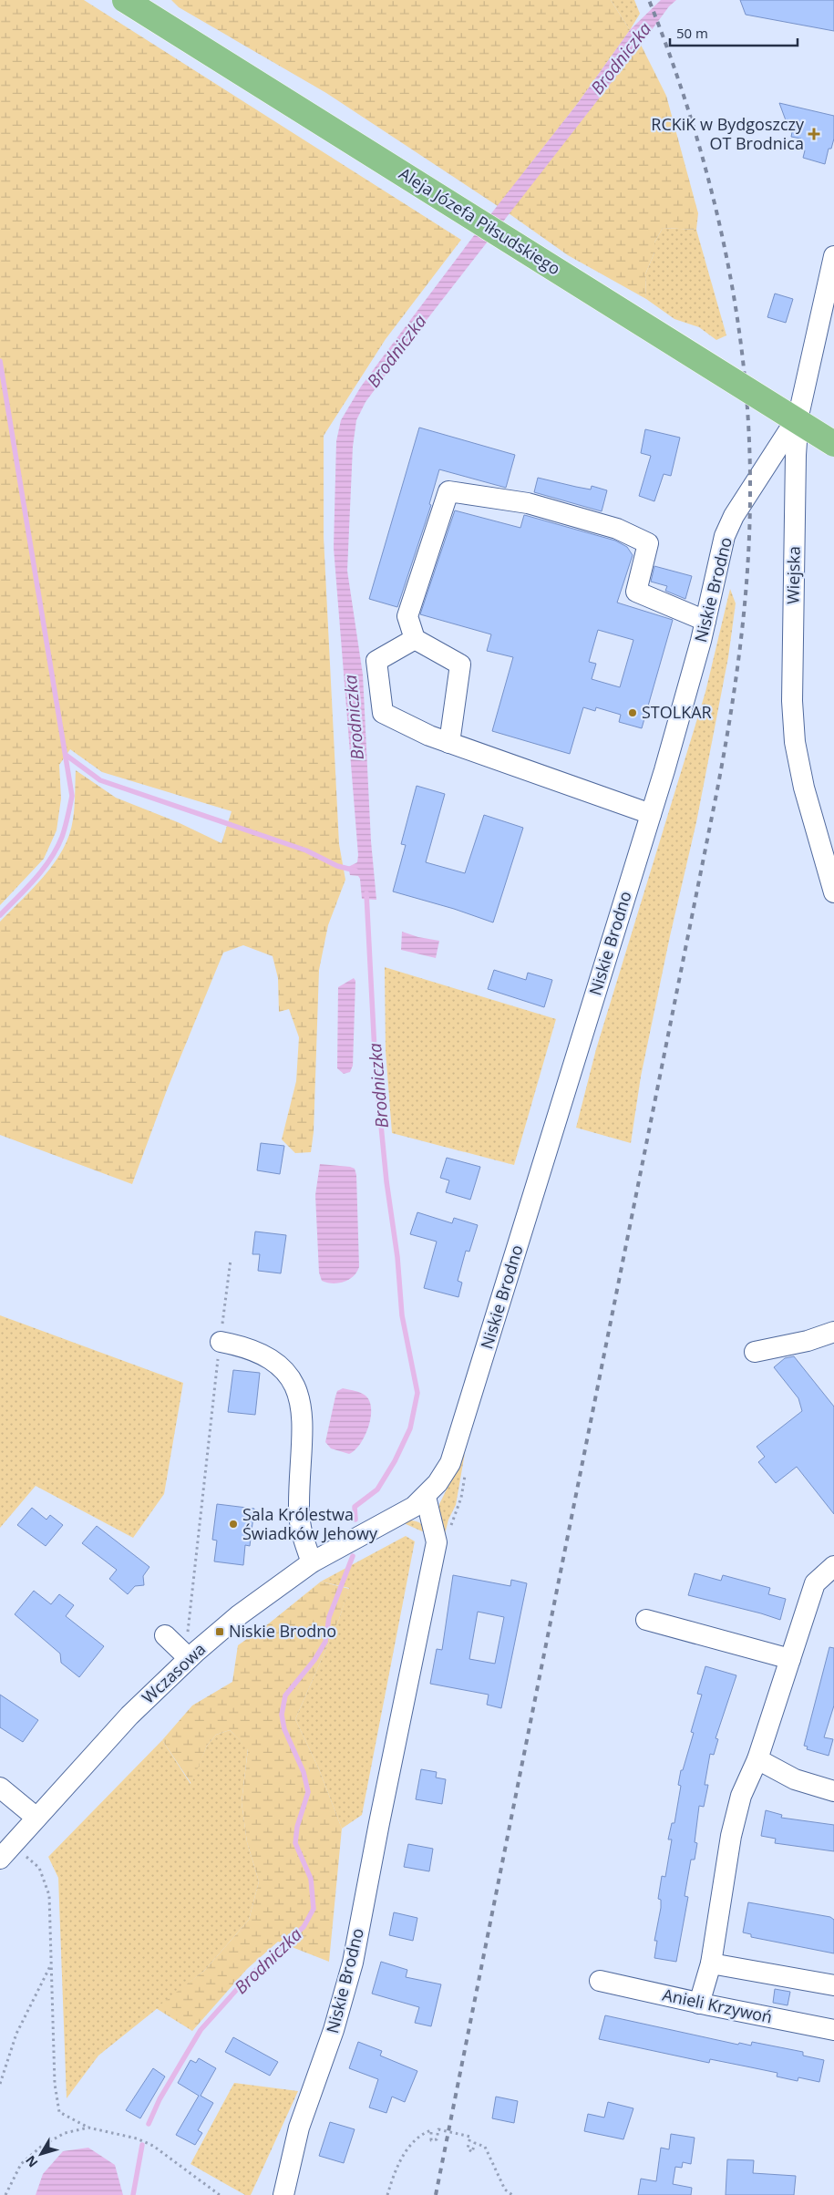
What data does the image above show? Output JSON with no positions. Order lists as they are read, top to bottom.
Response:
{
  "streets": {
    "main road": ["Aleja Józefa Piłsudskiego"],
    "street": [
      "Wiejska",
      "Niskie Brodno",
      "Wczasowa",
      "Anieli Krzywoń"
    ]
  },
  "crossings": [
    ["Wiejska", "Niskie Brodno"],
    ["Niskie Brodno", "Wczasowa"]
  ],
  "water": ["Brodniczka"],
  "places": {
    "health": ["RCKiK w Bydgoszczy OT Brodnica"],
    "other": ["STOLKAR", "Sala Królestwa Świadków Jehowy"],
    "transit": ["Niskie Brodno"]
  },
  "scale_bar": "50 m",
  "north": "bottom left"
}
